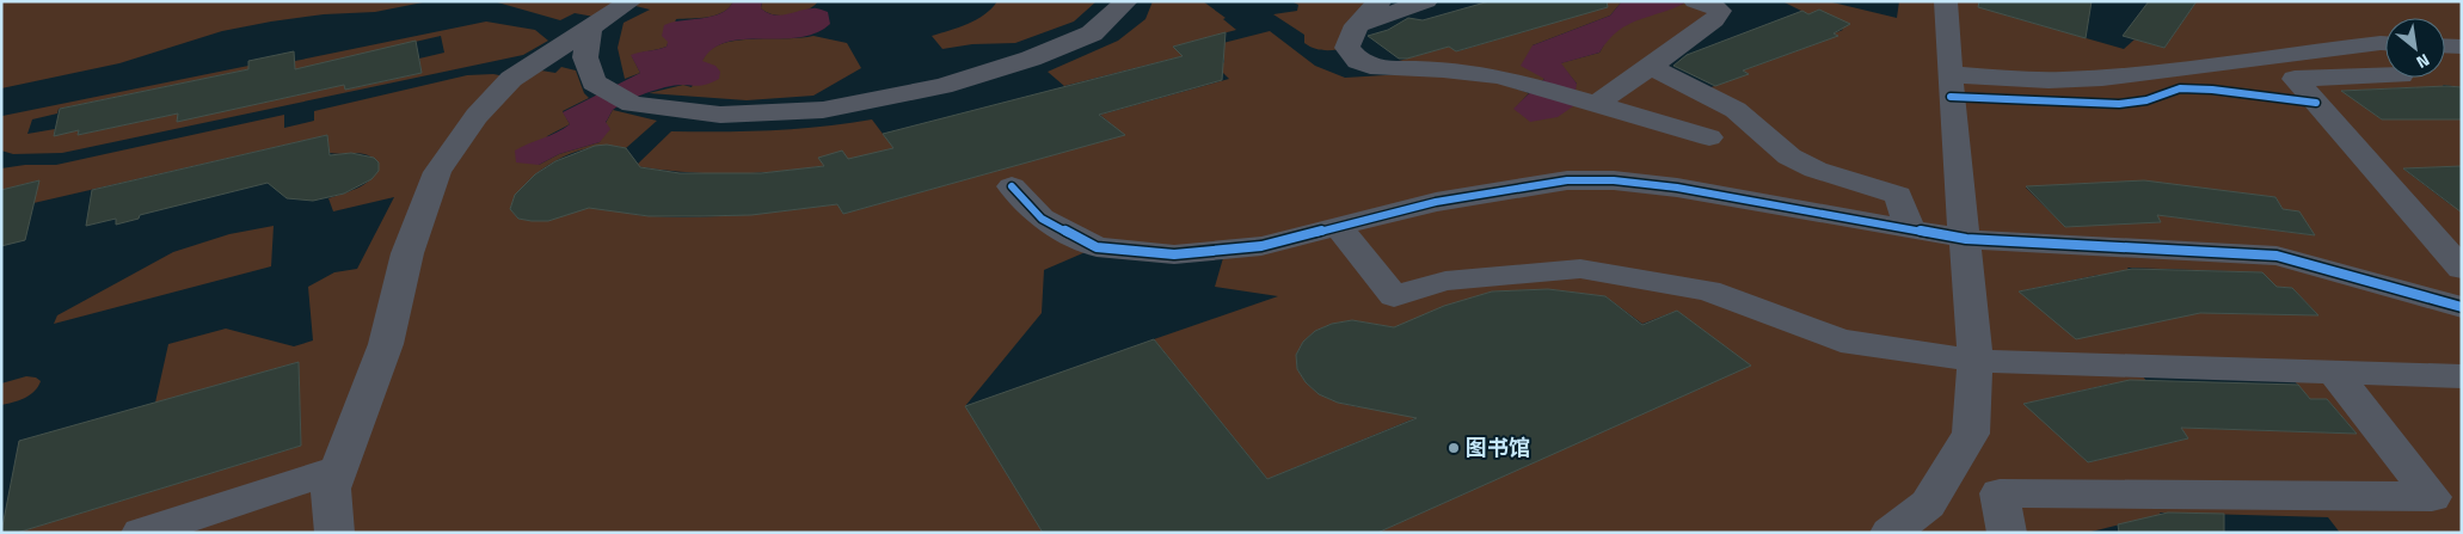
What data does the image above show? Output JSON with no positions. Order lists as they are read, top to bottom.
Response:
{
  "places": ["图书馆"],
  "north": "bottom right"
}
